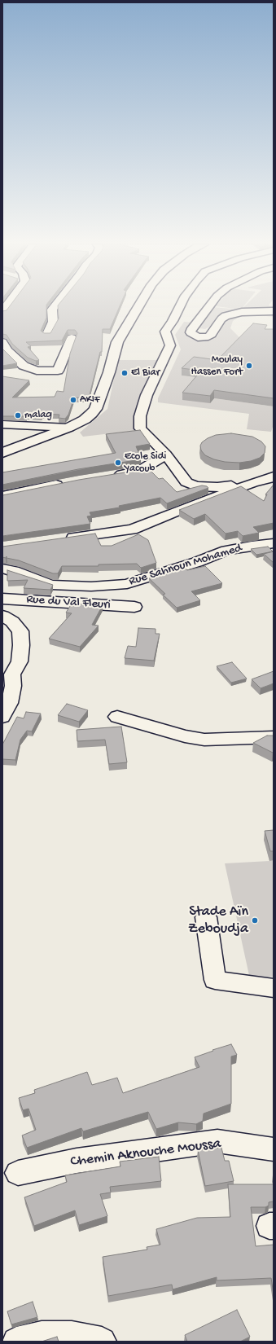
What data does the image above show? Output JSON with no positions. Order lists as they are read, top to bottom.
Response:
{
  "streets": {
    "street": ["Rue Sahnoun Mohamed", "Rue du Val Fleuri", "Chemin Aknouche Moussa"]
  },
  "places": [
    "Moulay Hassen Fort",
    "El Biar",
    "AKIF",
    "malag",
    "Ecole Sidi Yacoub",
    "Stade Aïn Zeboudja"
  ]
}
